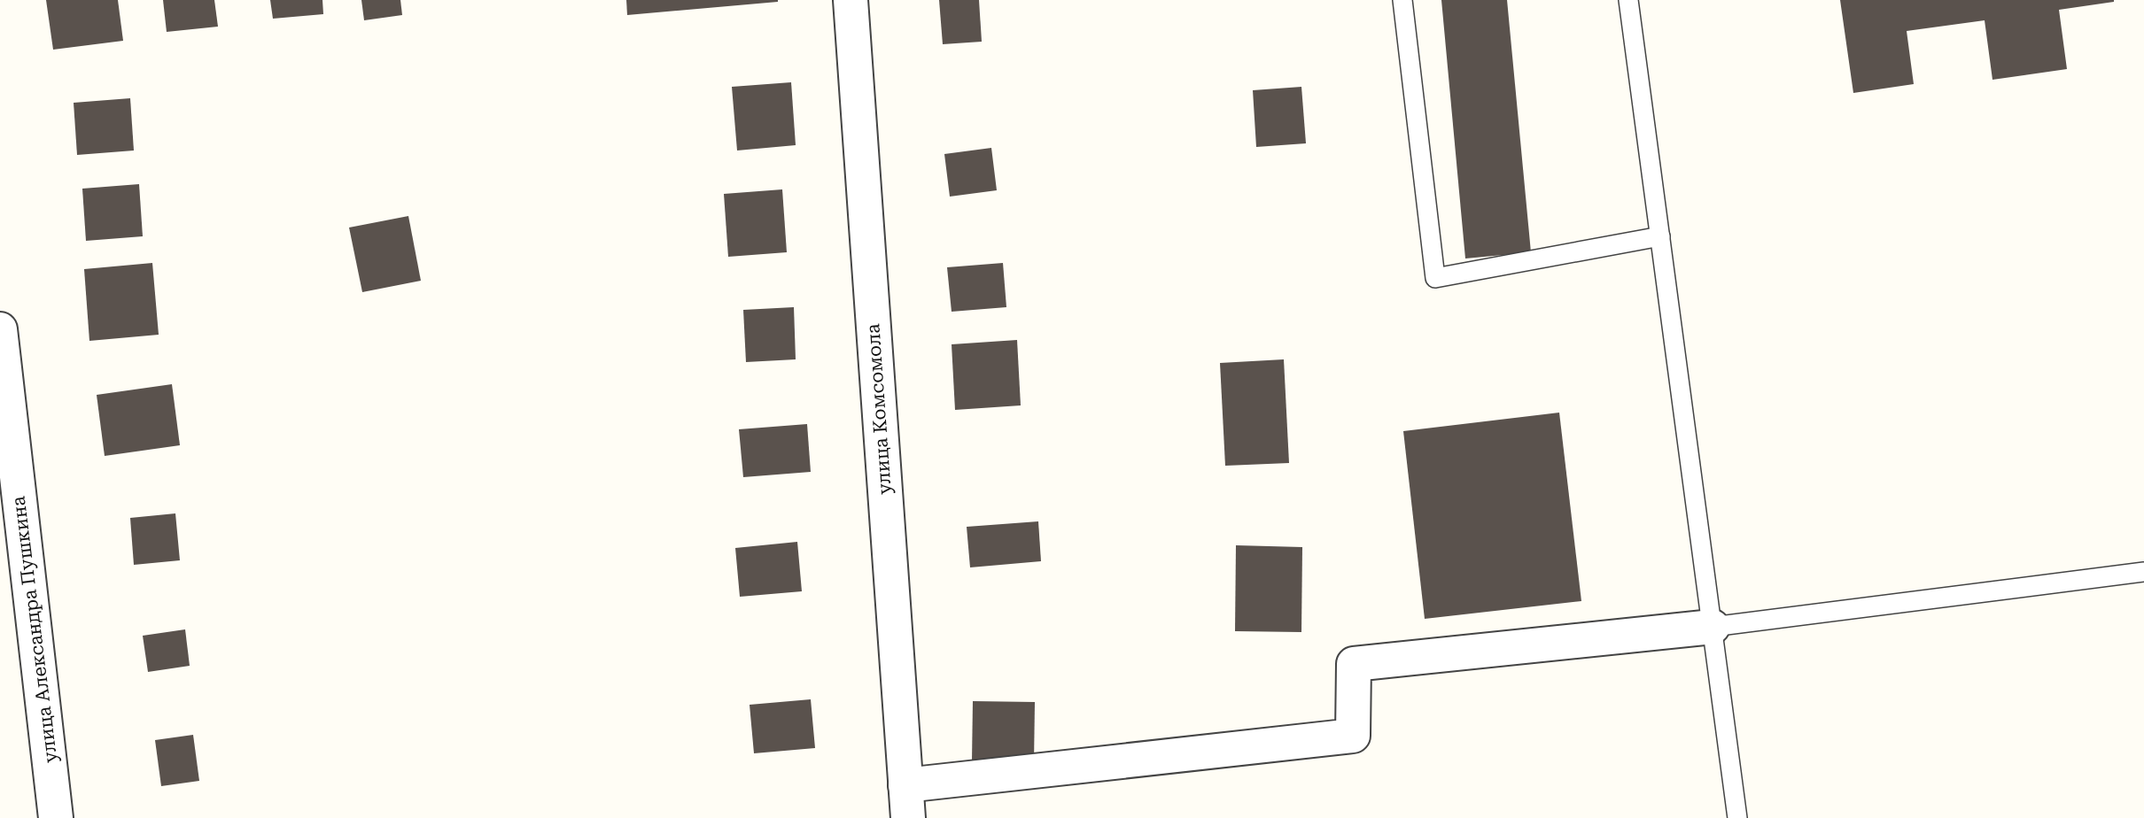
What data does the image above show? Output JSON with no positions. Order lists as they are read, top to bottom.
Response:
{
  "streets": {
    "street": ["улица Комсомола", "улица Александра Пушкина"]
  }
}
